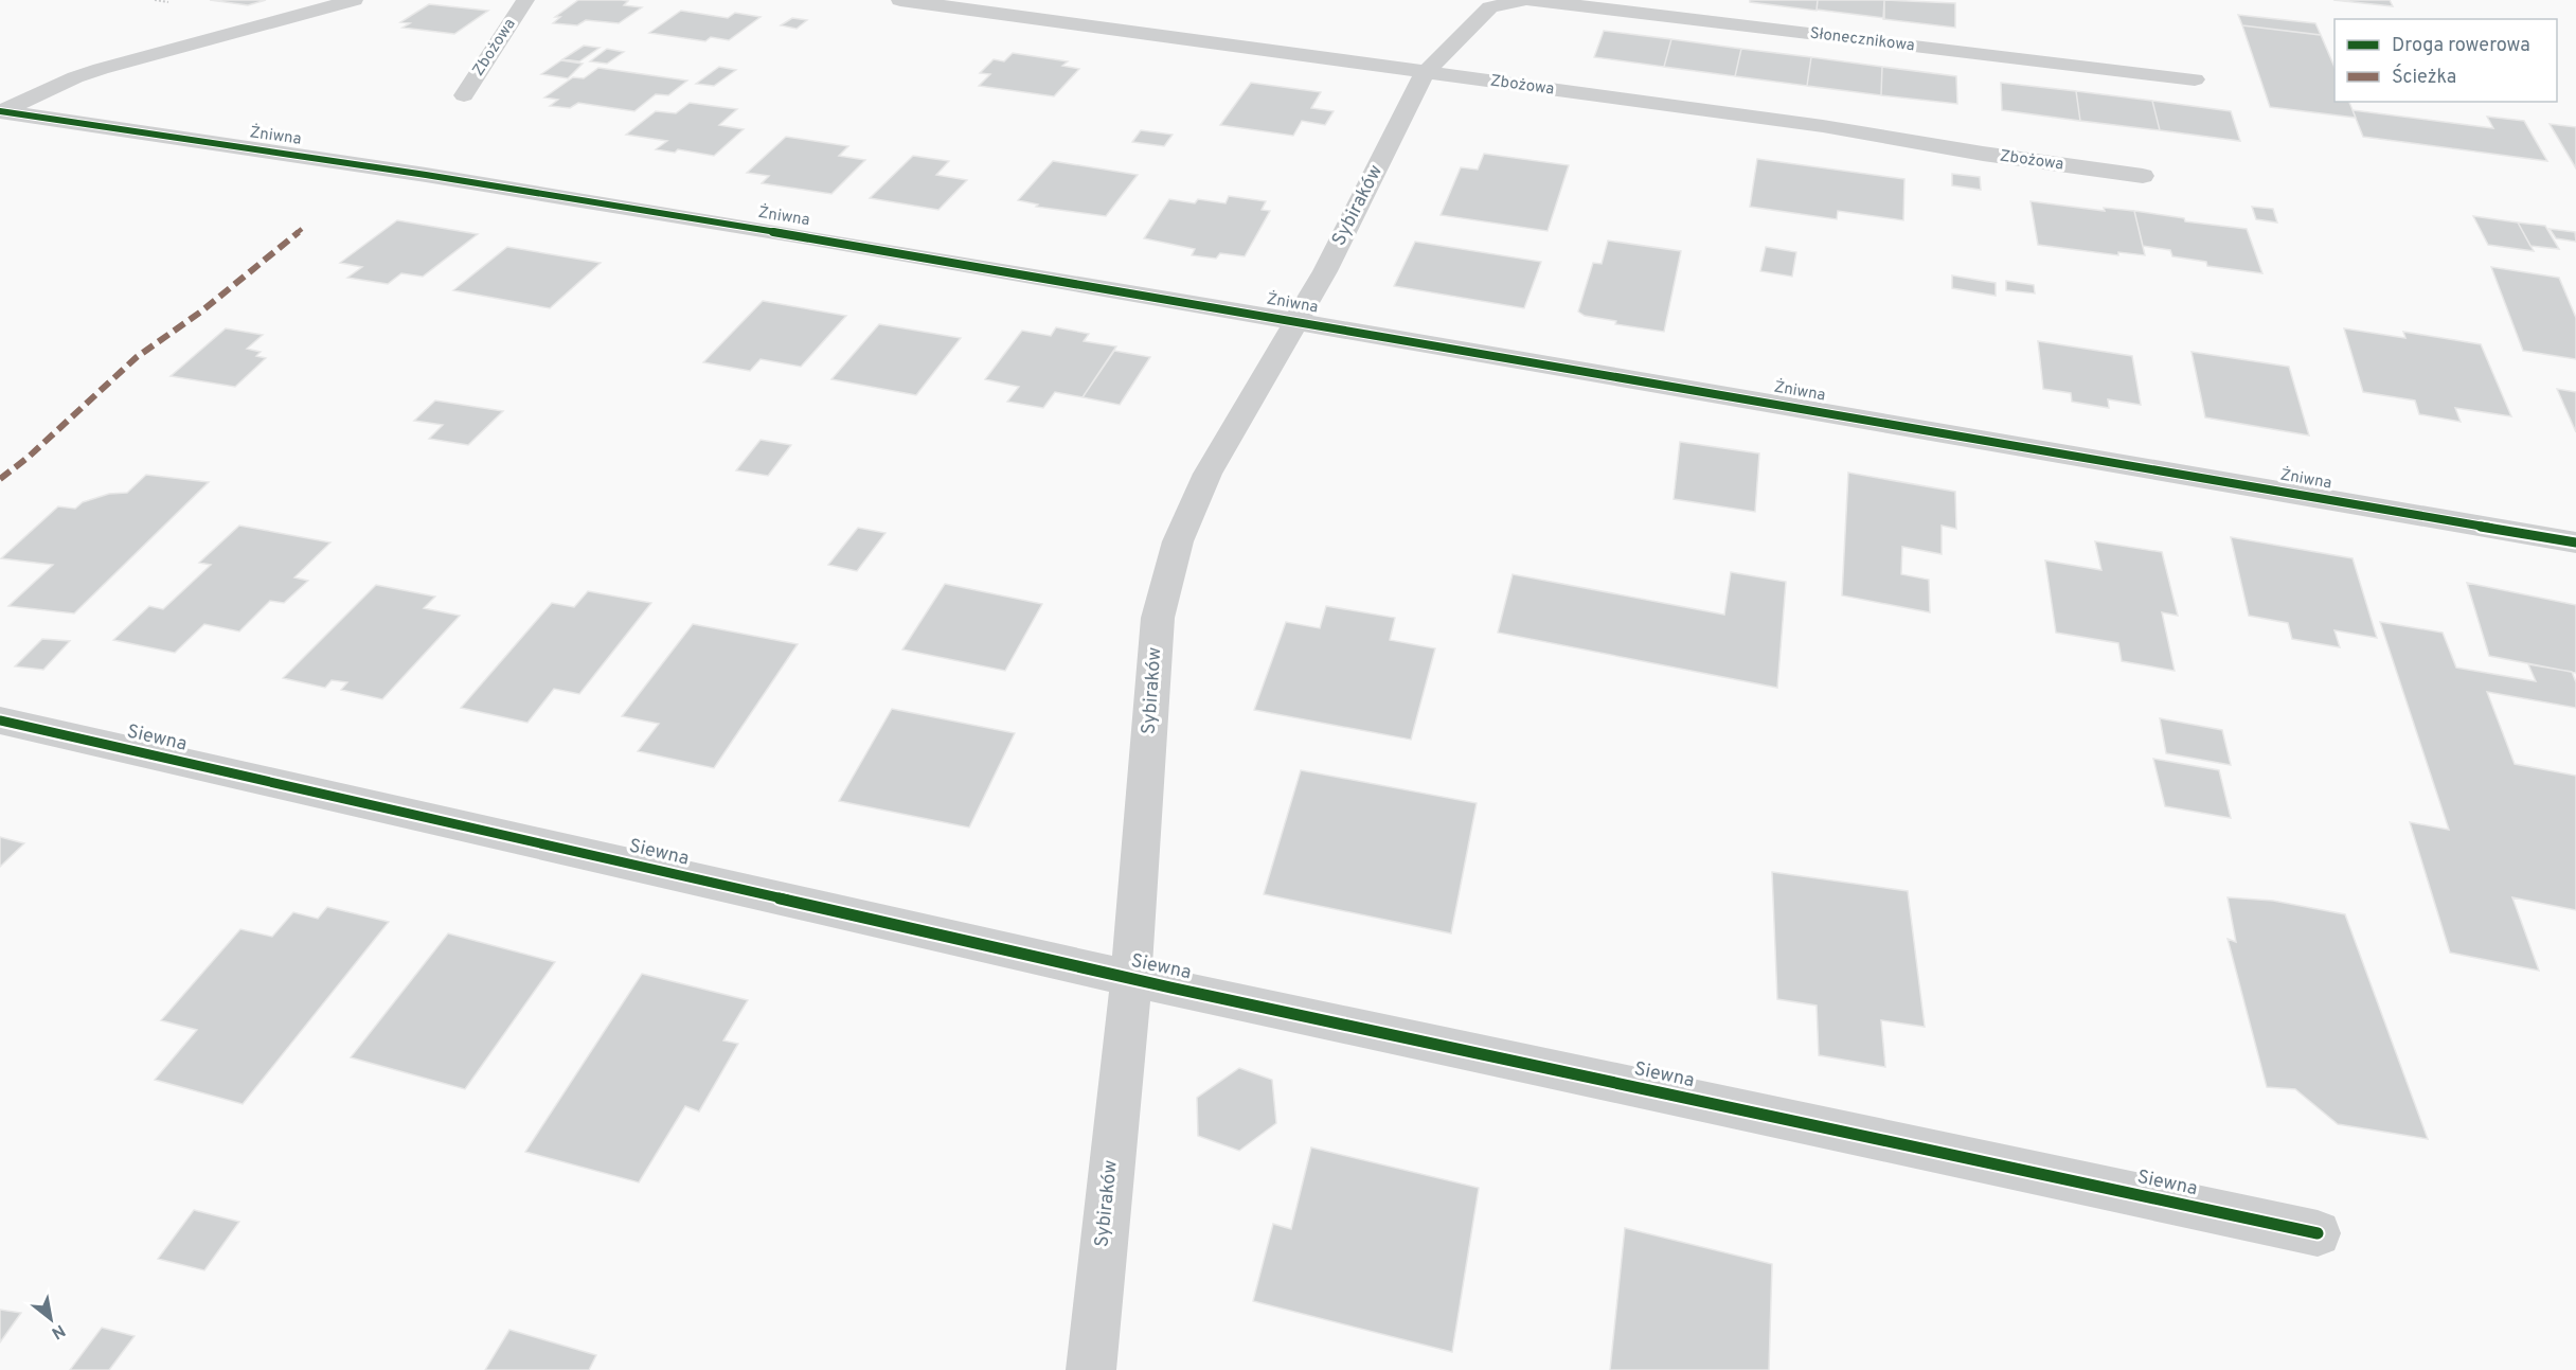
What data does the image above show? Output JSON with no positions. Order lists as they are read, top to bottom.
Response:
{
  "streets": {
    "street": [
      "Słonecznikowa",
      "Zbożowa",
      "Żniwna",
      "Sybiraków",
      "Siewna"
    ]
  },
  "crossings": [
    ["Zbożowa", "Sybiraków"],
    ["Żniwna", "Sybiraków"],
    ["Sybiraków", "Siewna"]
  ],
  "legend": ["Droga rowerowa", "Ścieżka"],
  "north": "bottom right"
}
